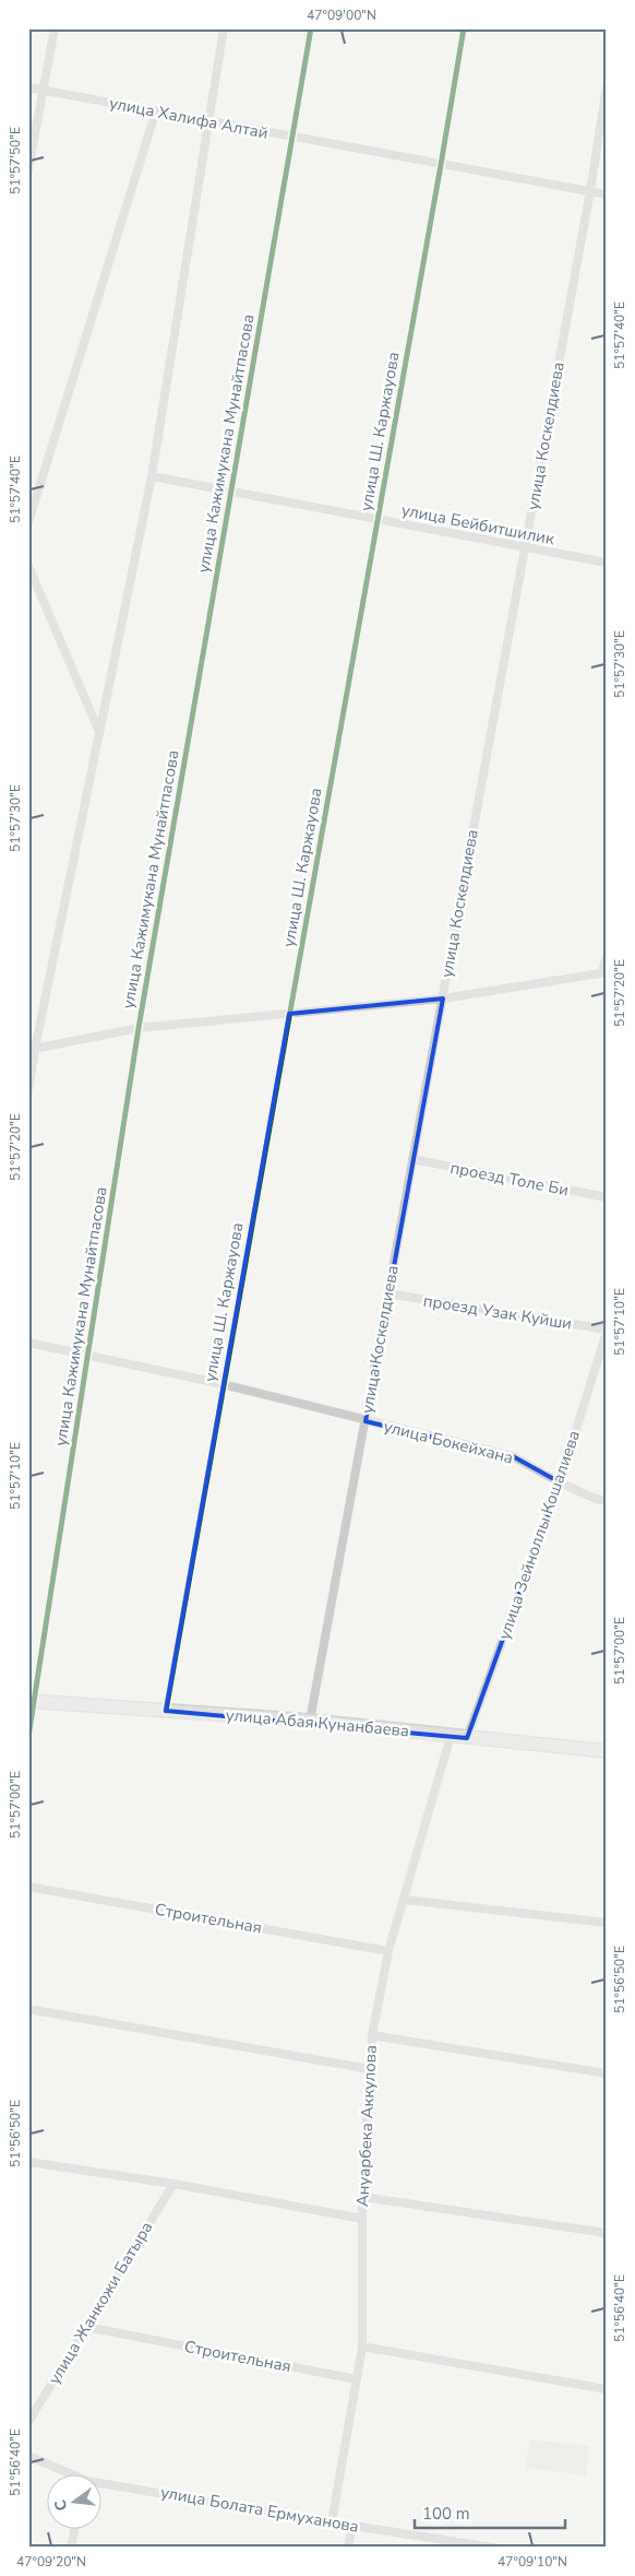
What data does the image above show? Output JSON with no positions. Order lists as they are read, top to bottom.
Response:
{
  "streets": {
    "street": [
      "улица Халифа Алтай",
      "улица Ш. Каржауова",
      "улица Коскелдиева",
      "улица Кажимукана Мунайтпасова",
      "улица Бейбитшилик",
      "проезд Толе Би",
      "проезд Узак Куйши",
      "улица Бокейхана",
      "улица Зейноллы Кошалиева",
      "улица Абая Кунанбаева",
      "Строительная",
      "Ануарбека Аккулова",
      "улица Жанкожи Батыра",
      "улица Болата Ермуханова"
    ]
  },
  "crossings": [
    ["улица Халифа Алтай", "улица Ш. Каржауова"],
    ["улица Халифа Алтай", "улица Коскелдиева"],
    ["улица Халифа Алтай", "улица Кажимукана Мунайтпасова"],
    ["улица Ш. Каржауова", "улица Бейбитшилик"],
    ["улица Ш. Каржауова", "улица Бокейхана"],
    ["улица Ш. Каржауова", "улица Абая Кунанбаева"],
    ["улица Коскелдиева", "улица Бейбитшилик"],
    ["улица Коскелдиева", "проезд Толе Би"],
    ["улица Коскелдиева", "проезд Узак Куйши"],
    ["улица Коскелдиева", "улица Бокейхана"],
    ["улица Коскелдиева", "улица Абая Кунанбаева"],
    ["улица Кажимукана Мунайтпасова", "улица Бейбитшилик"],
    ["улица Кажимукана Мунайтпасова", "улица Бокейхана"],
    ["улица Кажимукана Мунайтпасова", "улица Абая Кунанбаева"],
    ["проезд Узак Куйши", "улица Зейноллы Кошалиева"],
    ["улица Бокейхана", "улица Зейноллы Кошалиева"],
    ["улица Зейноллы Кошалиева", "улица Абая Кунанбаева"],
    ["улица Абая Кунанбаева", "Ануарбека Аккулова"],
    ["Строительная", "Ануарбека Аккулова"],
    ["Строительная", "улица Жанкожи Батыра"],
    ["Ануарбека Аккулова", "улица Болата Ермуханова"]
  ],
  "scale_bar": "100 m",
  "north": "left",
  "coordinates": [
    "47°09'00\"N",
    "51°57'50\"E",
    "51°57'40\"E",
    "51°57'30\"E",
    "51°57'20\"E",
    "51°57'10\"E",
    "51°57'00\"E",
    "51°56'50\"E",
    "51°56'40\"E",
    "47°09'20\"N",
    "47°09'10\"N"
  ]
}
